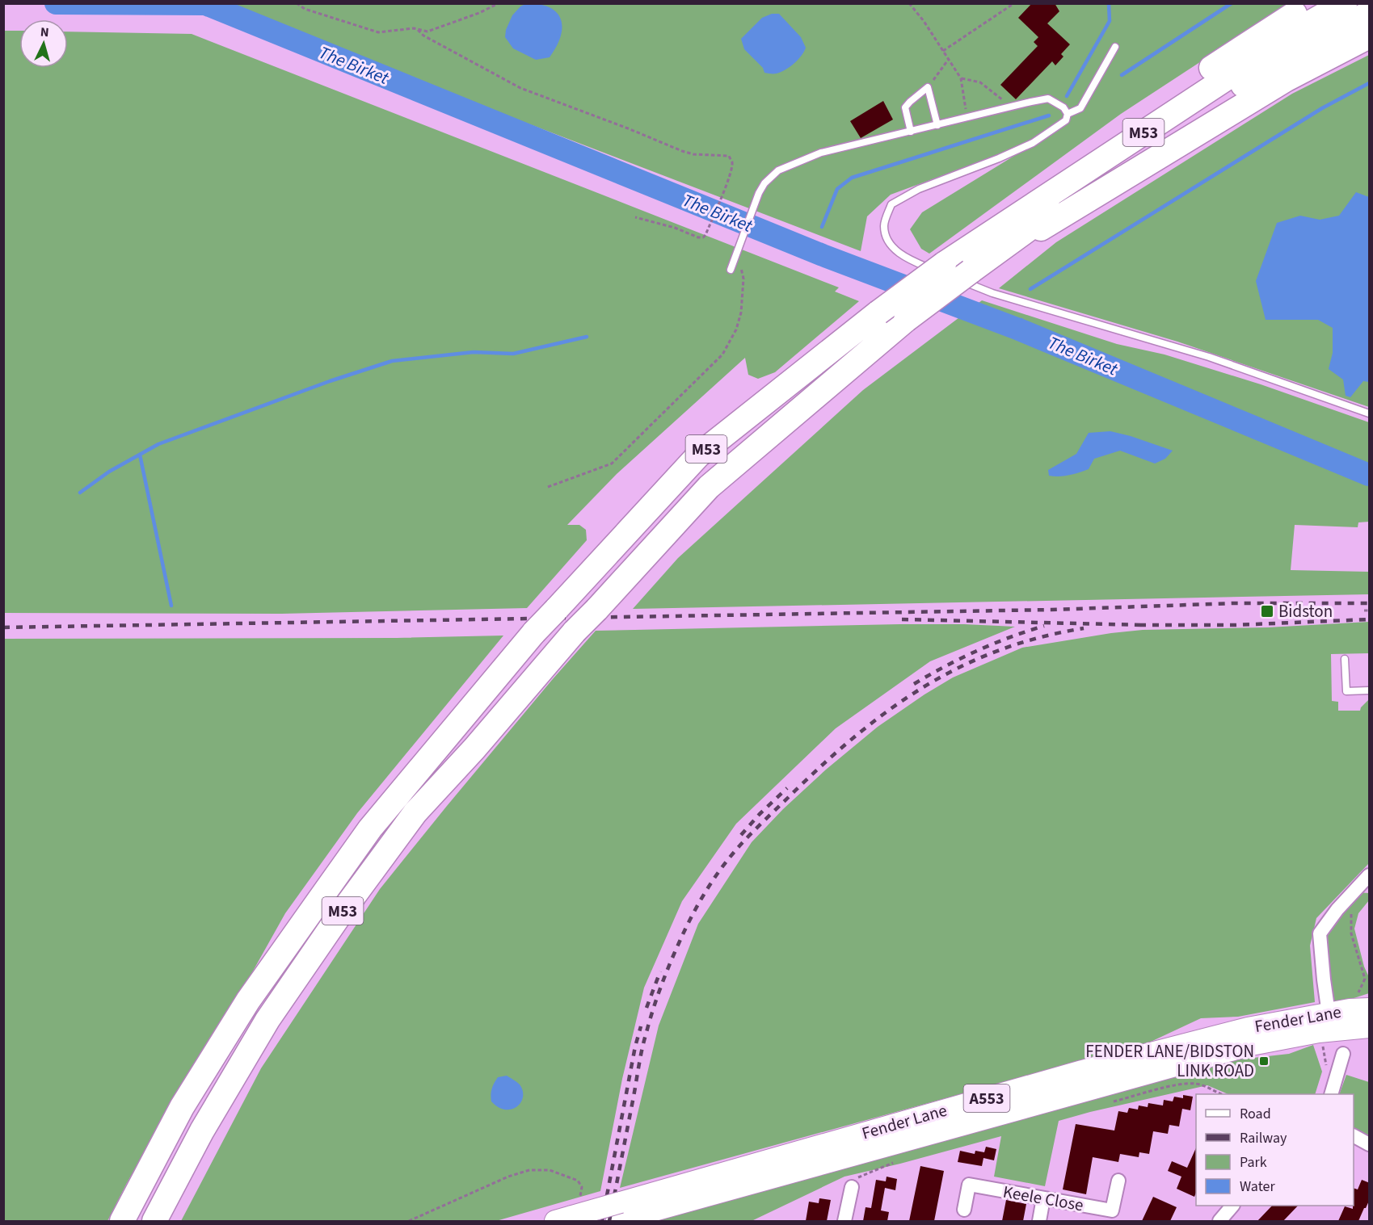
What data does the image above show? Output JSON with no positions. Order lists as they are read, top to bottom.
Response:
{
  "streets": {
    "highway": ["M53"],
    "main road": ["Fender Lane", "A553"],
    "street": ["Keele Close"]
  },
  "water": ["The Birket"],
  "places": {
    "transit": ["Bidston", "FENDER LANE/BIDSTON LINK ROAD"]
  },
  "legend": [
    "Road",
    "Railway",
    "Park",
    "Water"
  ],
  "north": "top"
}
